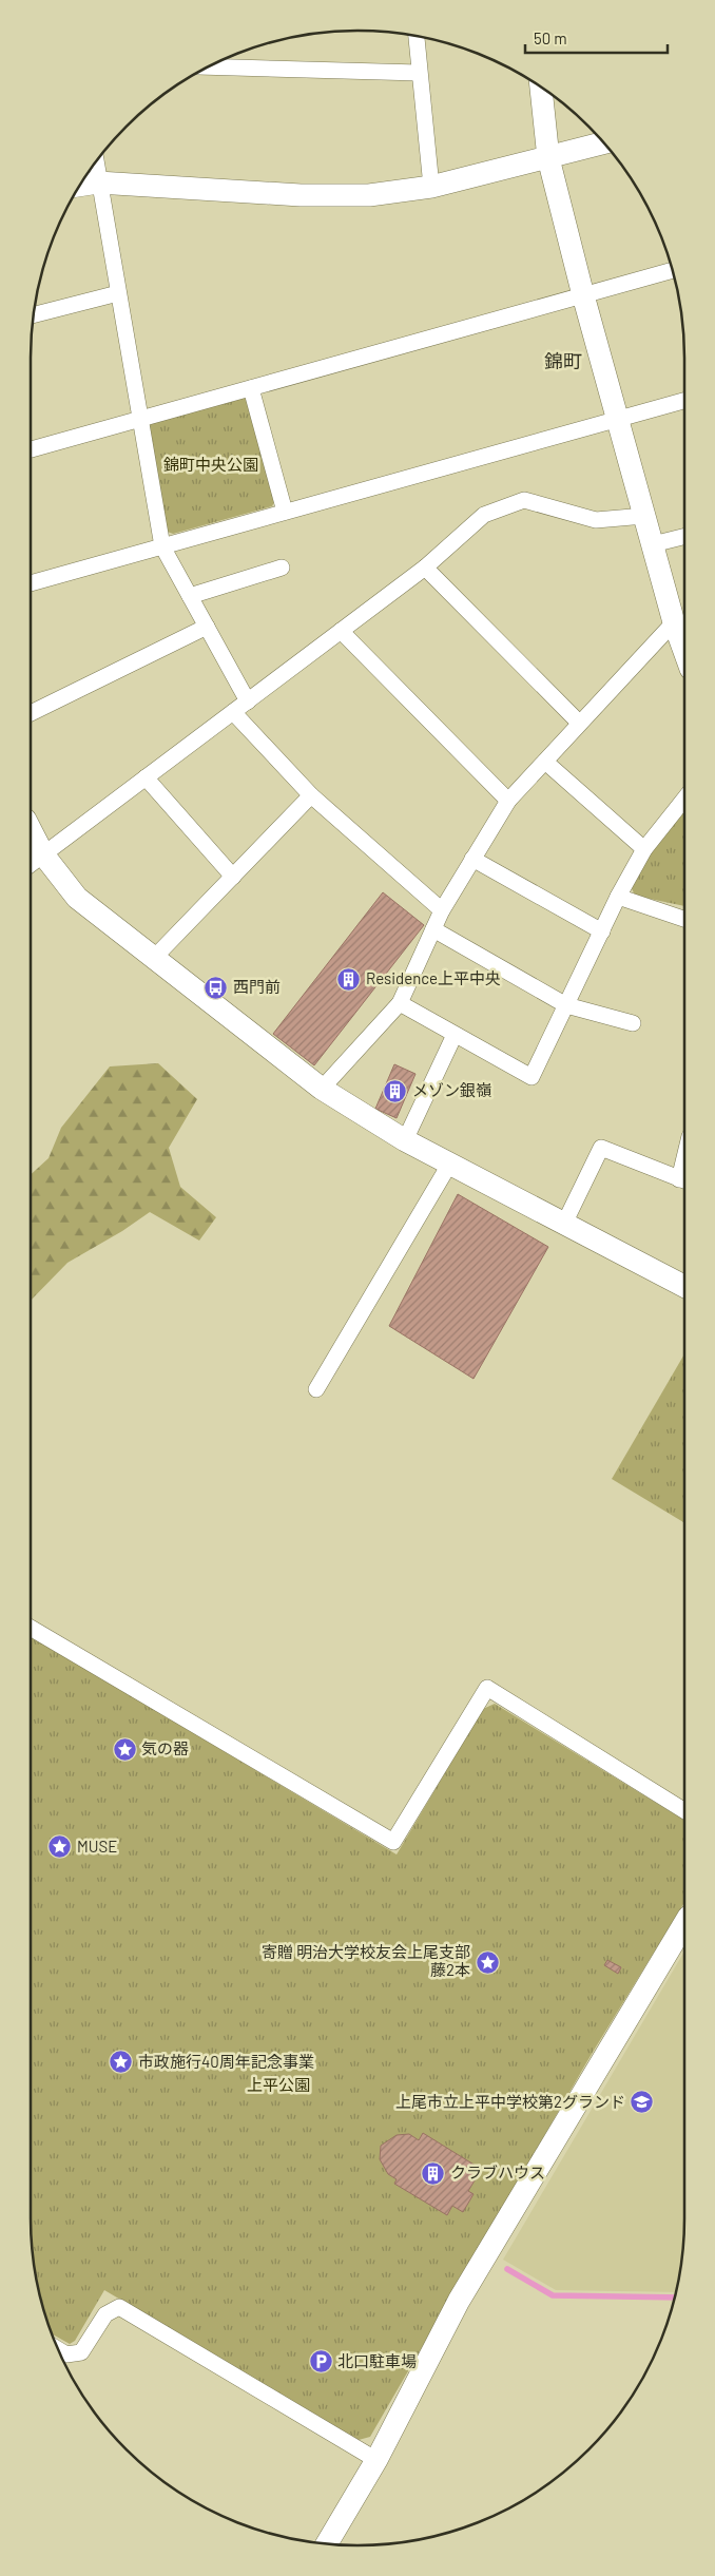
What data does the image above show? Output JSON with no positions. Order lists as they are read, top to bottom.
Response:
{
  "districts": ["錦町"],
  "parks": ["錦町中央公園", "上平公園"],
  "places": {
    "building": ["Residence上平中央", "メゾン銀嶺", "クラブハウス"],
    "bus stop": ["西門前"],
    "place": [
      "気の器",
      "MUSE",
      "寄贈 明治大学校友会上尾支部 藤2本",
      "市政施行40周年記念事業"
    ],
    "school or university": ["上尾市立上平中学校第2グランド"],
    "parking": ["北口駐車場"]
  },
  "scale_bar": "50 m"
}
